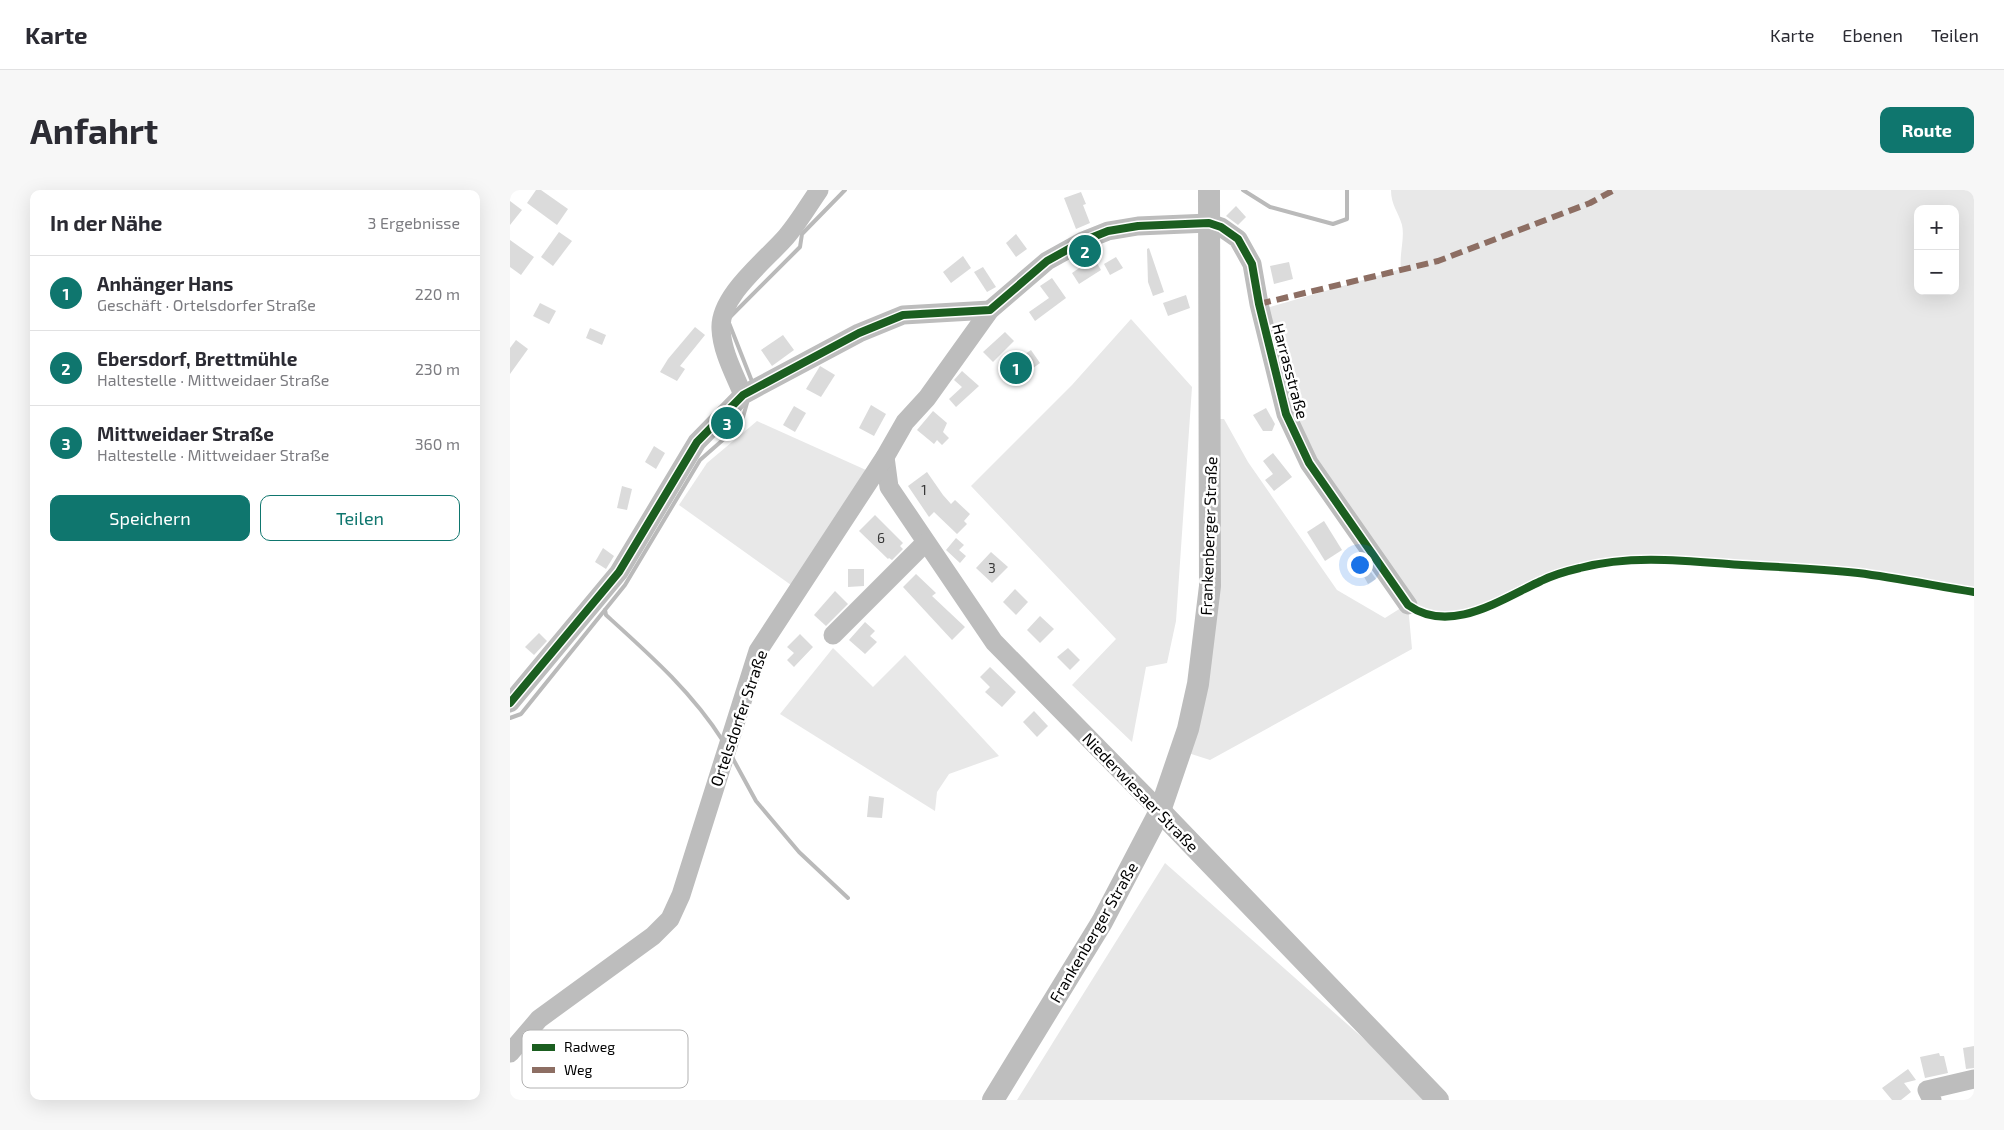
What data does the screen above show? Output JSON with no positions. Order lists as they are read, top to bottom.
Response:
{
  "streets": {
    "main road": ["Frankenberger Straße", "Niederwiesaer Straße"],
    "street": ["Harrasstraße", "Ortelsdorfer Straße"]
  },
  "crossings": [
    ["Harrasstraße", "Frankenberger Straße"],
    ["Harrasstraße", "Ortelsdorfer Straße"],
    ["Frankenberger Straße", "Ortelsdorfer Straße"],
    ["Frankenberger Straße", "Niederwiesaer Straße"],
    ["Ortelsdorfer Straße", "Niederwiesaer Straße"]
  ],
  "house_numbers": ["1", "6", "3"],
  "legend": ["Radweg", "Weg"],
  "page": {
    "header": "Karte",
    "nav": ["Karte", "Ebenen", "Teilen"],
    "buttons": [
      "Route",
      ["Speichern", "Teilen"]
    ],
    "title": "Anfahrt",
    "heading": ["In der Nähe", "3 Ergebnisse"],
    "map_buttons": ["+", "−"],
    "pins": ["2", "1", "3"],
    "list": [
      {
        "mark": "1",
        "name": "Anhänger Hans",
        "note": "Geschäft · Ortelsdorfer Straße",
        "value": "220 m"
      },
      {
        "mark": "2",
        "name": "Ebersdorf, Brettmühle",
        "note": "Haltestelle · Mittweidaer Straße",
        "value": "230 m"
      },
      {
        "mark": "3",
        "name": "Mittweidaer Straße",
        "note": "Haltestelle · Mittweidaer Straße",
        "value": "360 m"
      }
    ]
  }
}
